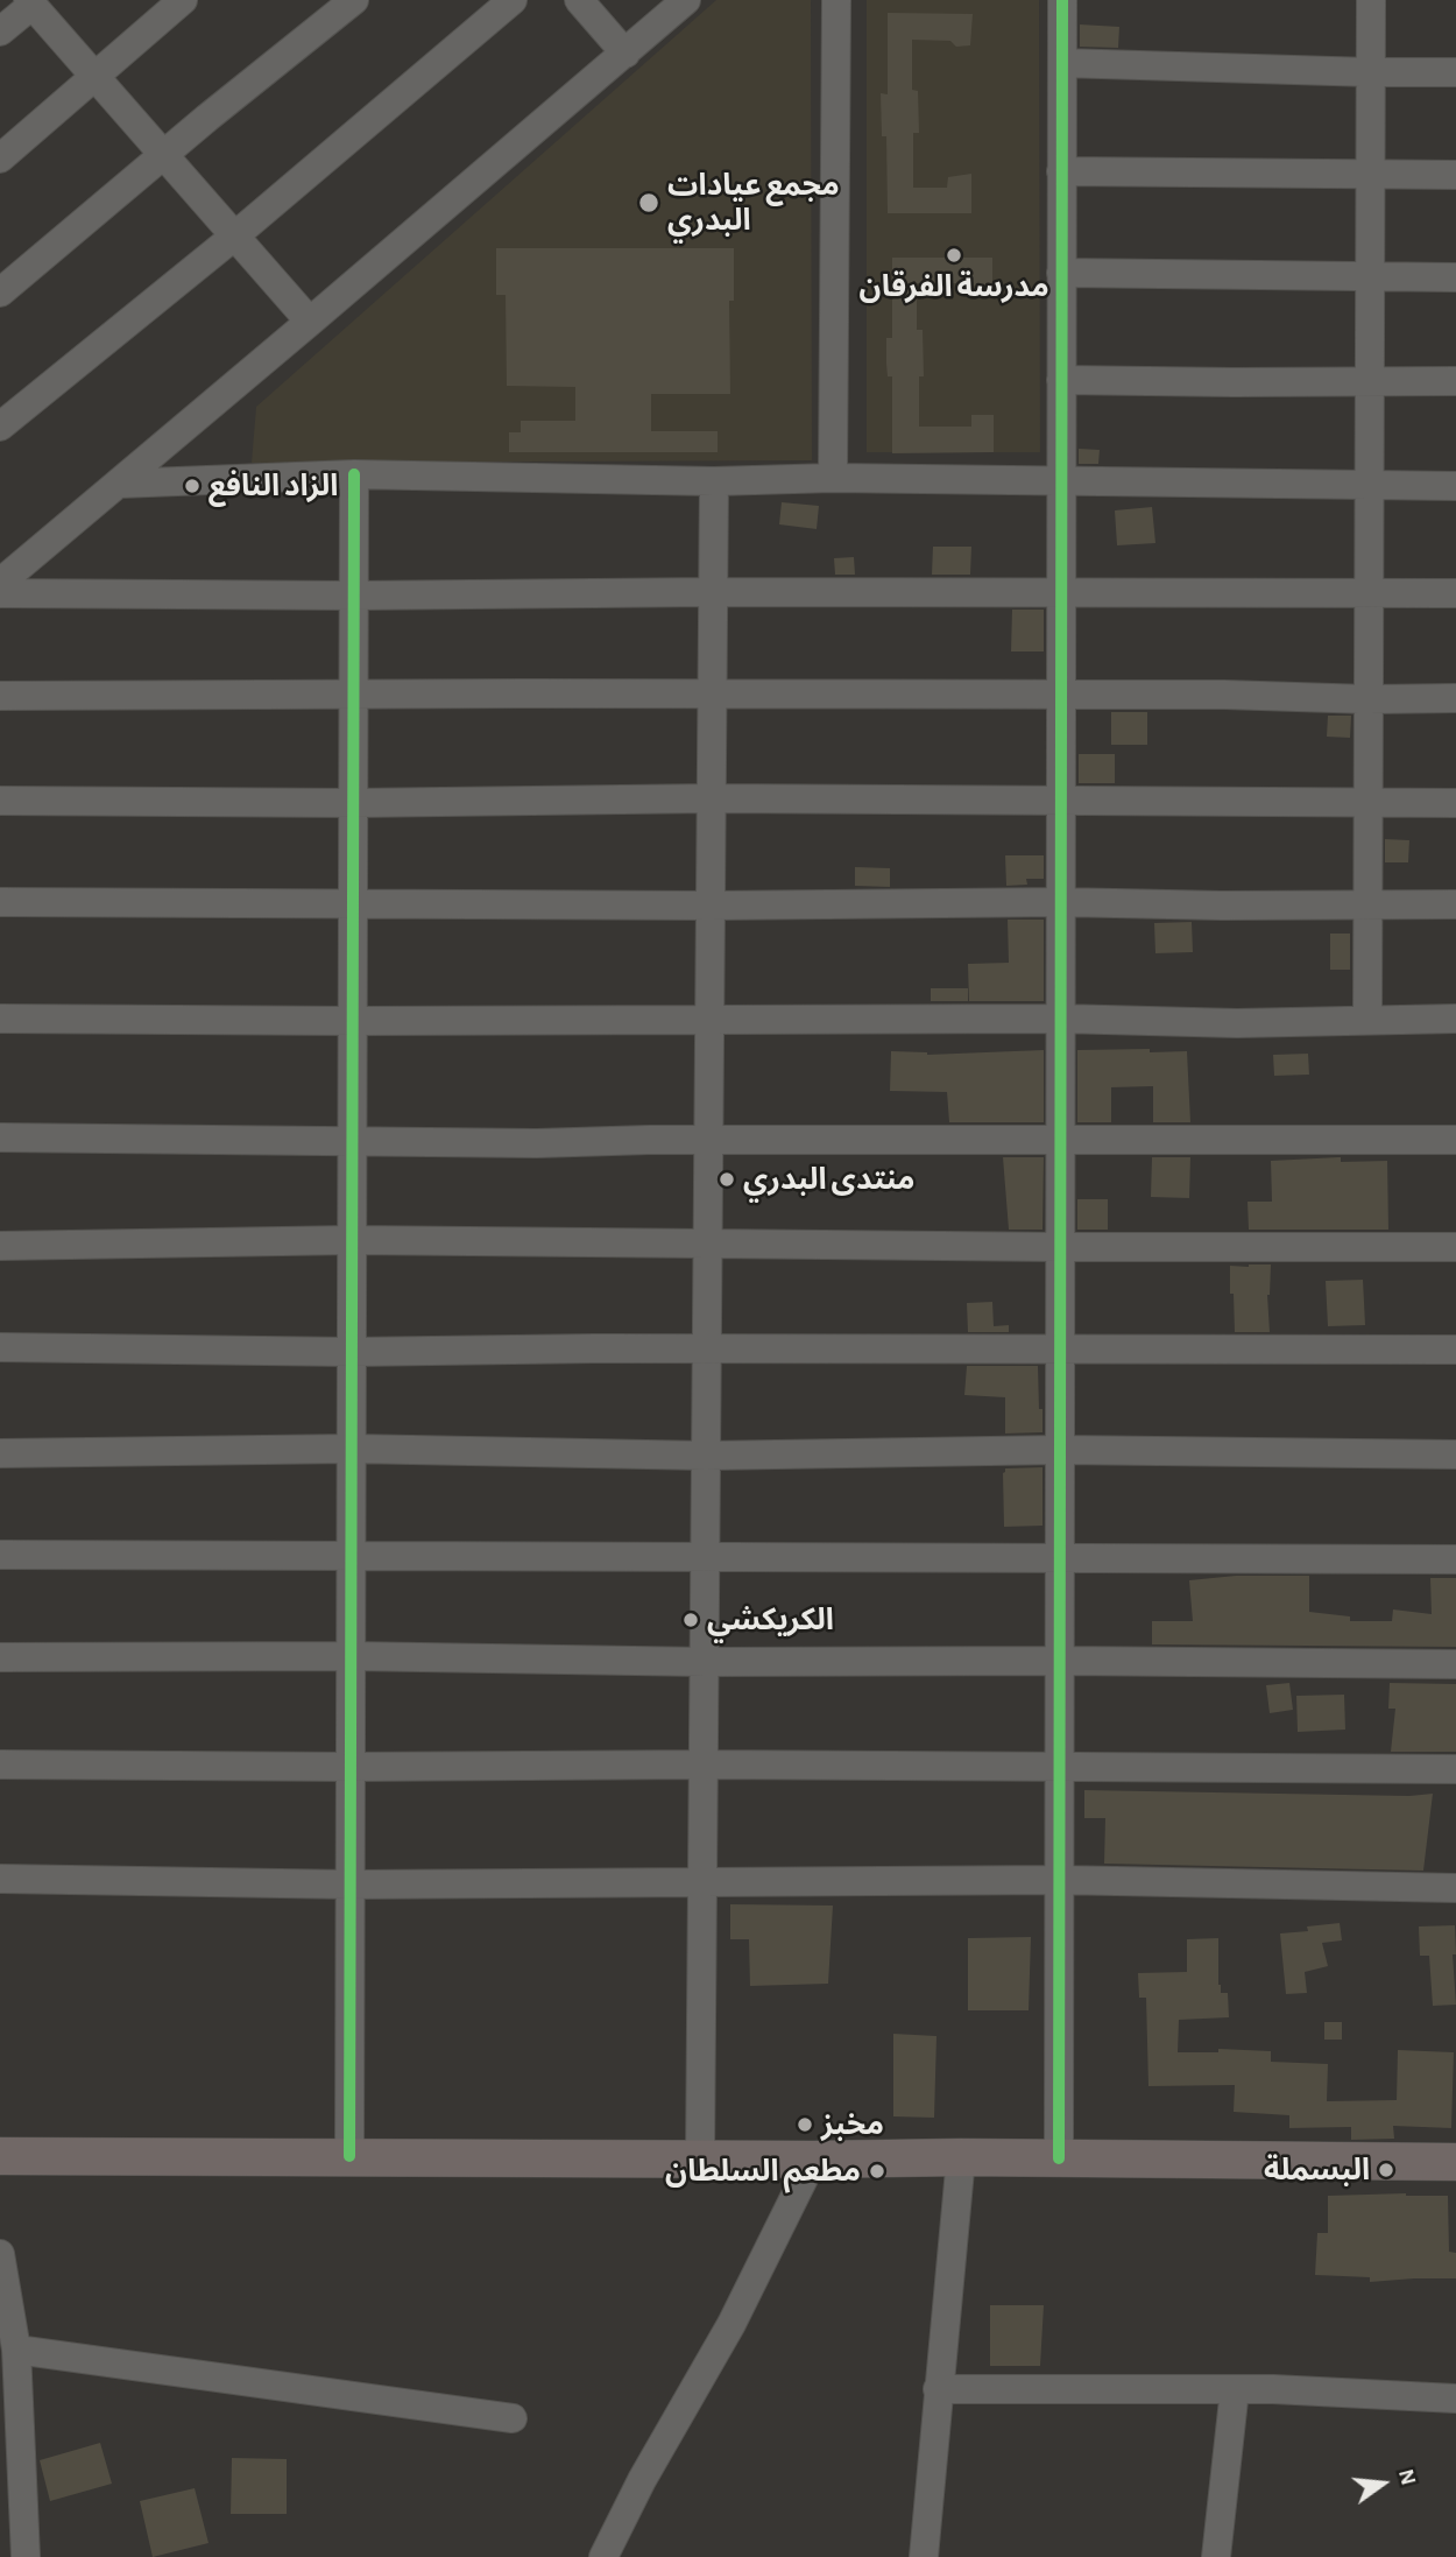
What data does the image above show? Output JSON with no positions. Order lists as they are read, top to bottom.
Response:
{
  "places": [
    "مجمع عيادات البدري",
    "مدرسة الفرقان",
    "الزاد النافع",
    "منتدى البدري",
    "الكريكشي",
    "مخبز",
    "البسملة",
    "مطعم السلطان"
  ],
  "north": "right"
}
